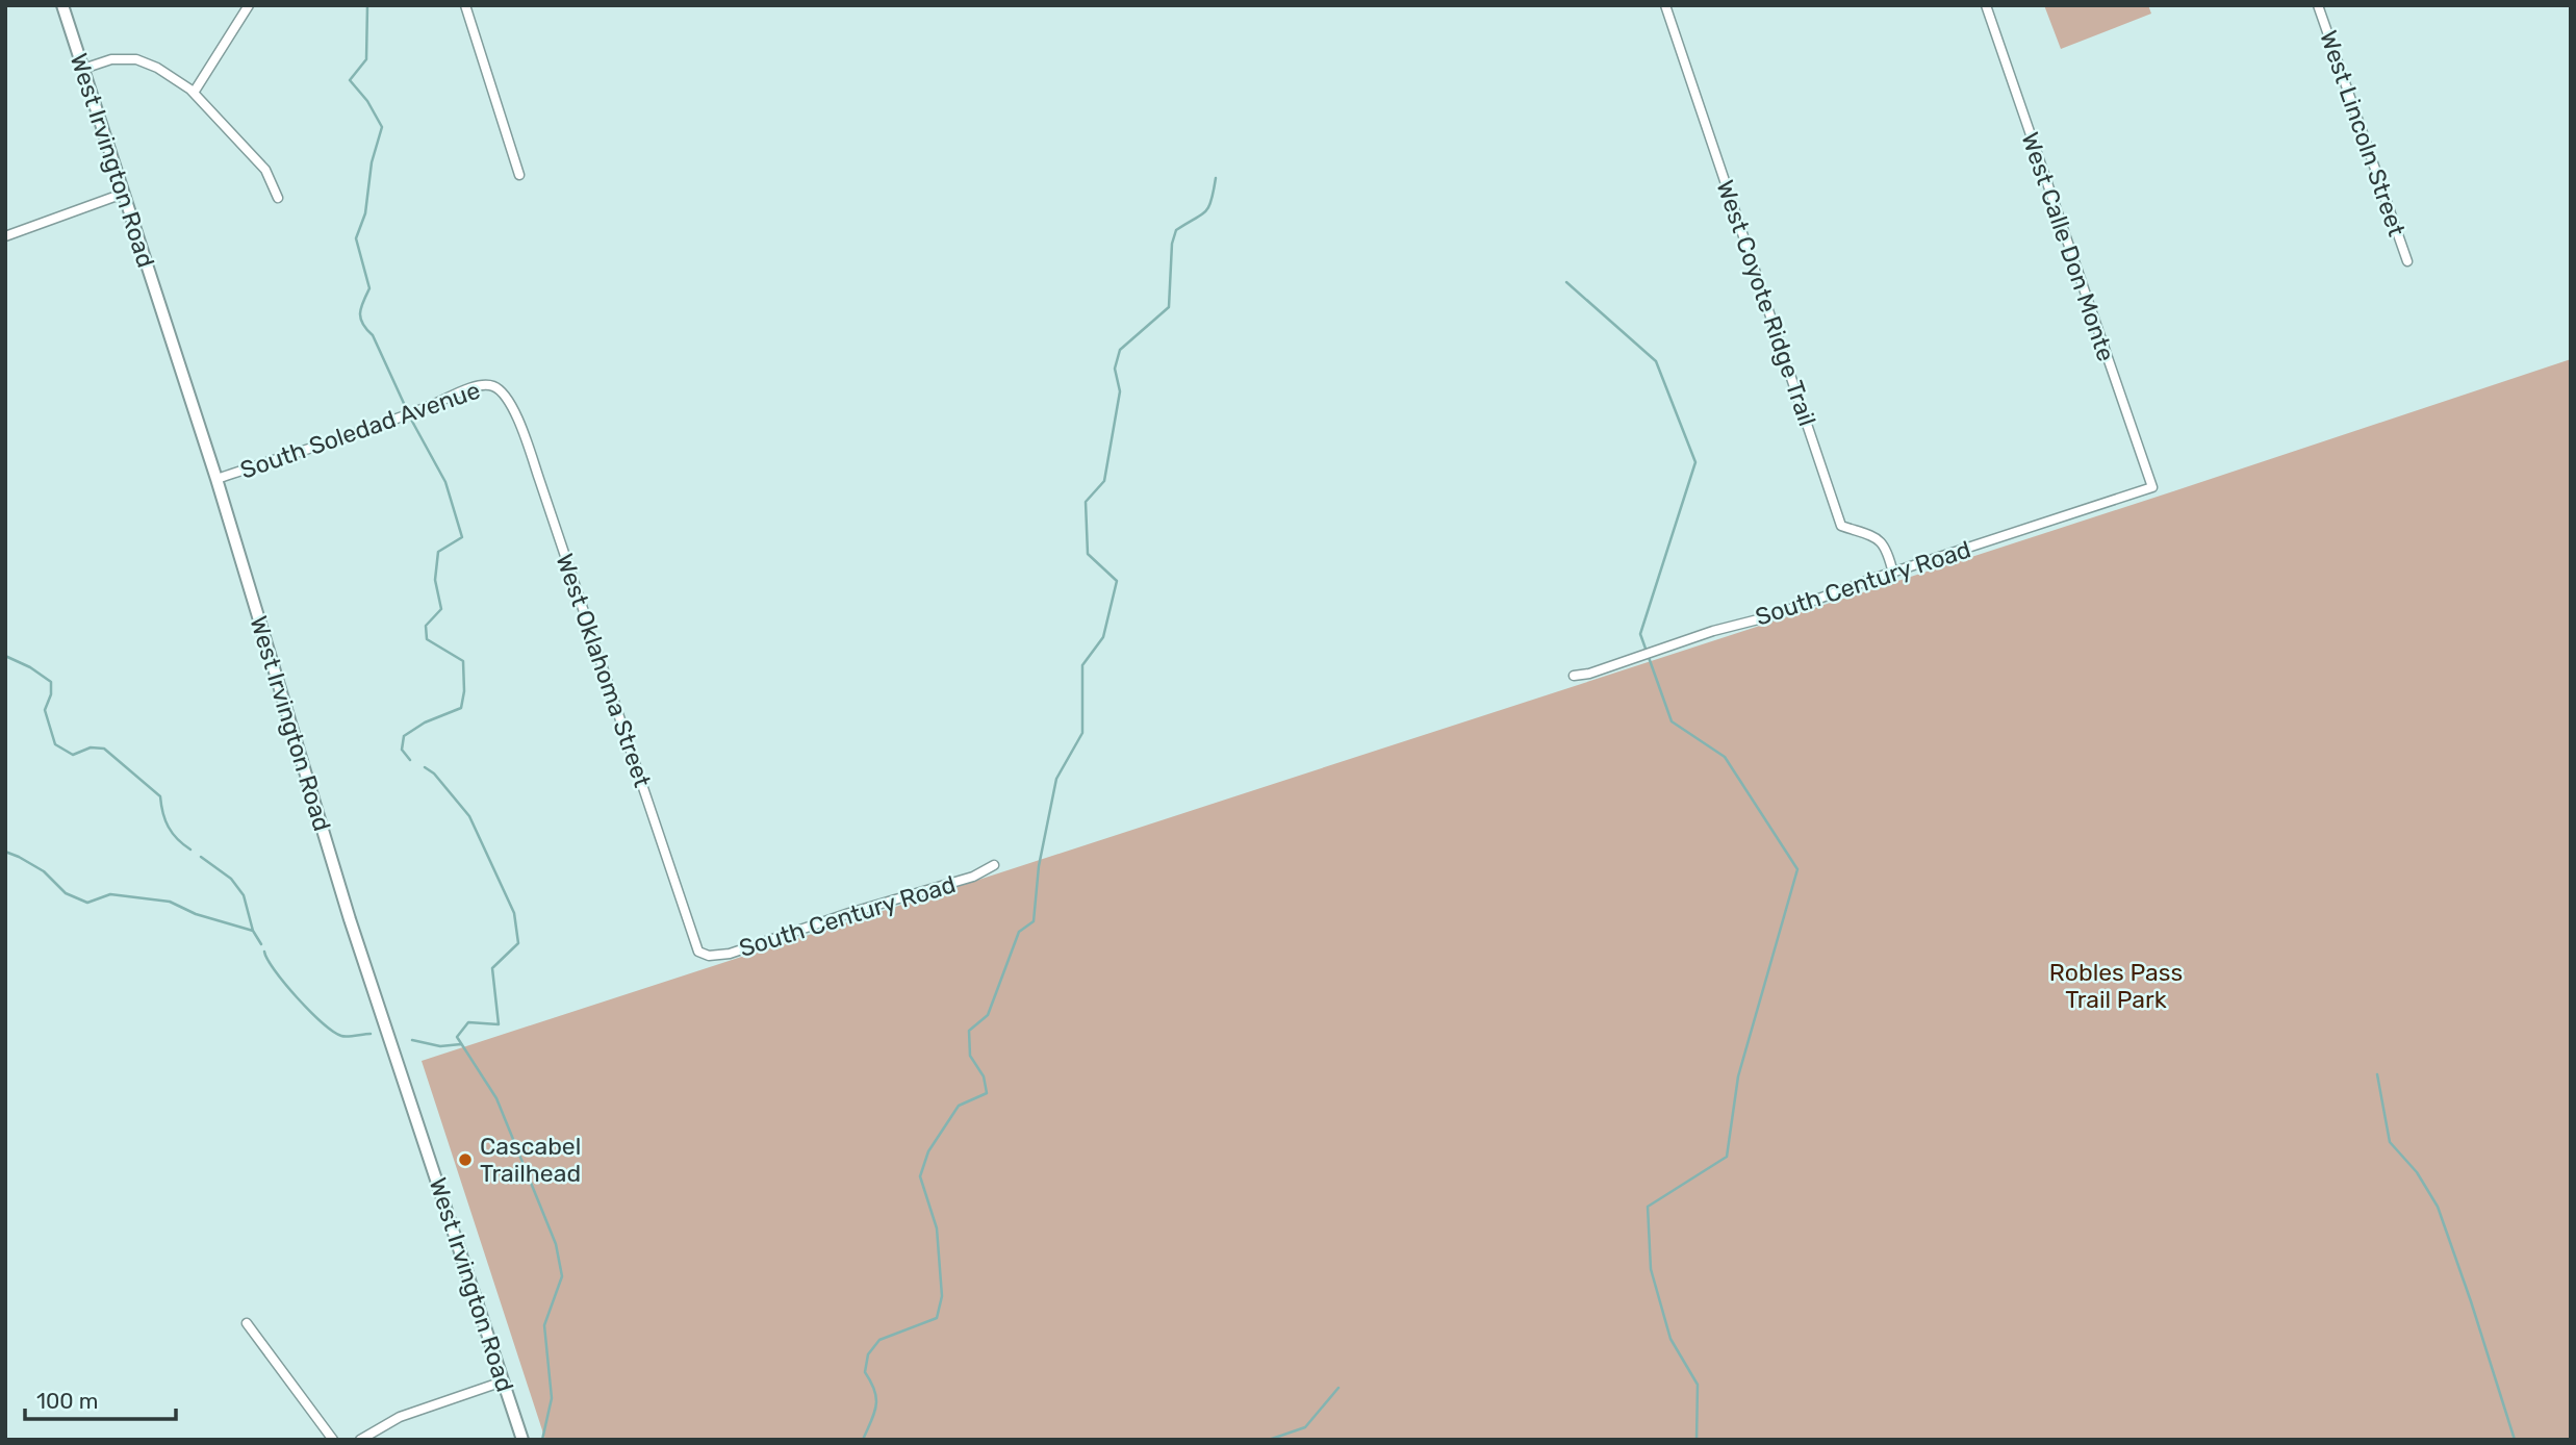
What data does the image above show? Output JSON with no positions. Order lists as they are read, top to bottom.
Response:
{
  "streets": {
    "main road": ["West Irvington Road"],
    "street": [
      "West Lincoln Street",
      "West Calle Don Monte",
      "West Coyote Ridge Trail",
      "South Soledad Avenue",
      "South Century Road",
      "West Oklahoma Street"
    ]
  },
  "crossings": [
    ["West Irvington Road", "South Soledad Avenue"],
    ["West Calle Don Monte", "South Century Road"],
    ["West Coyote Ridge Trail", "South Century Road"],
    ["South Soledad Avenue", "West Oklahoma Street"],
    ["South Century Road", "West Oklahoma Street"]
  ],
  "parks": ["Robles Pass Trail Park"],
  "places": ["Cascabel Trailhead"],
  "scale_bar": "100 m"
}
